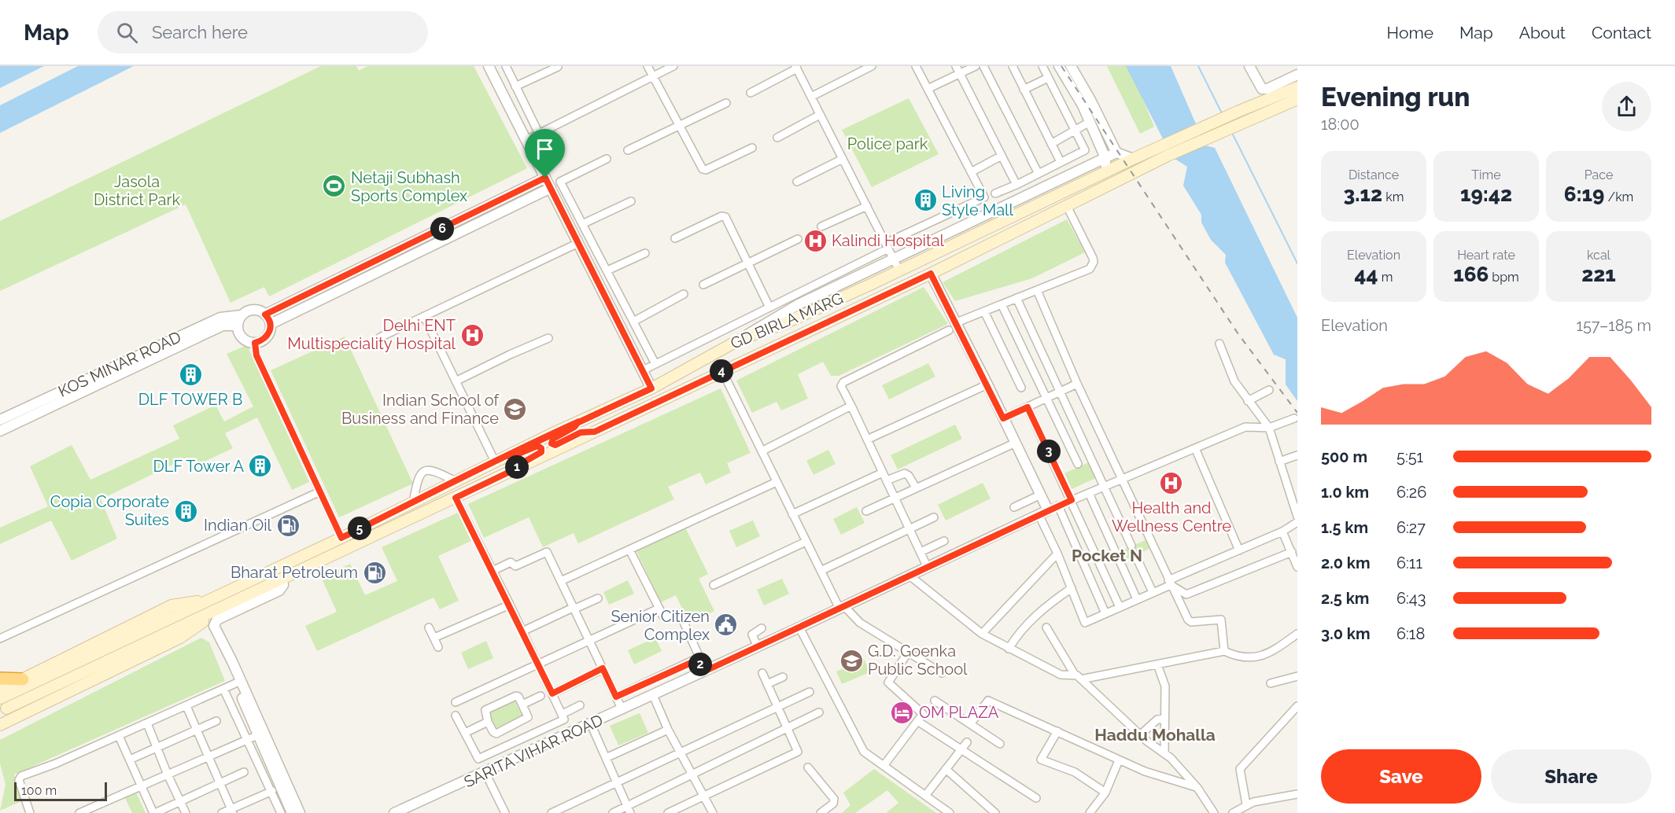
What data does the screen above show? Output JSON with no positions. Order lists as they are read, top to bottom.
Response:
{
  "streets": {
    "main road": ["GD BIRLA MARG"],
    "street": ["KOS MINAR ROAD", "SARITA VIHAR ROAD"]
  },
  "districts": ["Pocket N", "Haddu Mohalla"],
  "parks": ["Police park", "Jasola District Park"],
  "places": {
    "sports": ["Netaji Subhash Sports Complex"],
    "building": [
      "Living Style Mall",
      "DLF TOWER B",
      "DLF Tower A",
      "Copia Corporate Suites"
    ],
    "hospital": ["Kalindi Hospital", "Delhi ENT Multispeciality Hospital", "Health and Wellness Centre"],
    "school or university": ["Indian School of Business and Finance", "G.D. Goenka Public School"],
    "fuel station": ["Indian Oil", "Bharat Petroleum"],
    "public building": ["Senior Citizen Complex"],
    "hotel": ["OM PLAZA"]
  },
  "scale_bar": "100 m",
  "page": {
    "header": "Map",
    "search": "Search here",
    "nav": [
      "Home",
      "Map",
      "About",
      "Contact"
    ],
    "heading": ["Evening run", "18:00"],
    "stats": [
      ["Distance", "3.12 km"],
      ["Time", "19:42"],
      ["Pace", "6:19 /km"],
      ["Elevation", "44 m"],
      ["Heart rate", "166 bpm"],
      ["kcal", "221"]
    ],
    "pins": [
      "6",
      "4",
      "3",
      "1",
      "5",
      "2"
    ],
    "chart": ["Elevation", "157–185 m"],
    "list": [
      {
        "name": "500 m",
        "note": "5:51"
      },
      {
        "name": "1.0 km",
        "note": "6:26"
      },
      {
        "name": "1.5 km",
        "note": "6:27"
      },
      {
        "name": "2.0 km",
        "note": "6:11"
      },
      {
        "name": "2.5 km",
        "note": "6:43"
      },
      {
        "name": "3.0 km",
        "note": "6:18"
      }
    ],
    "buttons": ["Save", "Share"],
    "scale": "100 m"
  }
}
